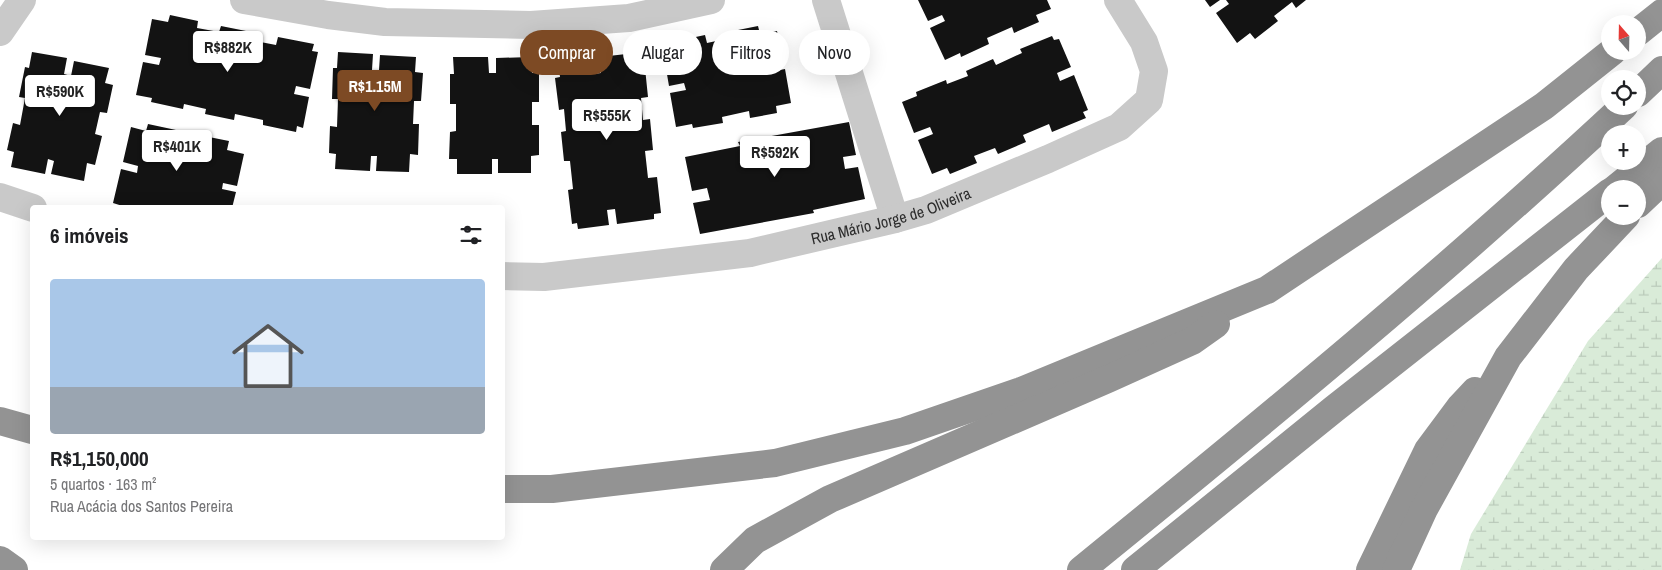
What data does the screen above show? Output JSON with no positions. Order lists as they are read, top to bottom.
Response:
{
  "streets": {
    "street": ["Rua Mário Jorge de Oliveira"]
  },
  "north": "top",
  "page": {
    "map_buttons": ["+", "−"],
    "chip": [
      "Comprar",
      "Alugar",
      "Filtros",
      "Novo"
    ],
    "price": [
      "R$882K",
      "R$1.15M",
      "R$590K",
      "R$555K",
      "R$401K",
      "R$592K"
    ],
    "heading": "6 imóveis",
    "list": [
      {
        "name": "R$1,150,000",
        "note": "5 quartos · 163 m² · Rua Acácia dos Santos Pereira"
      }
    ]
  }
}
